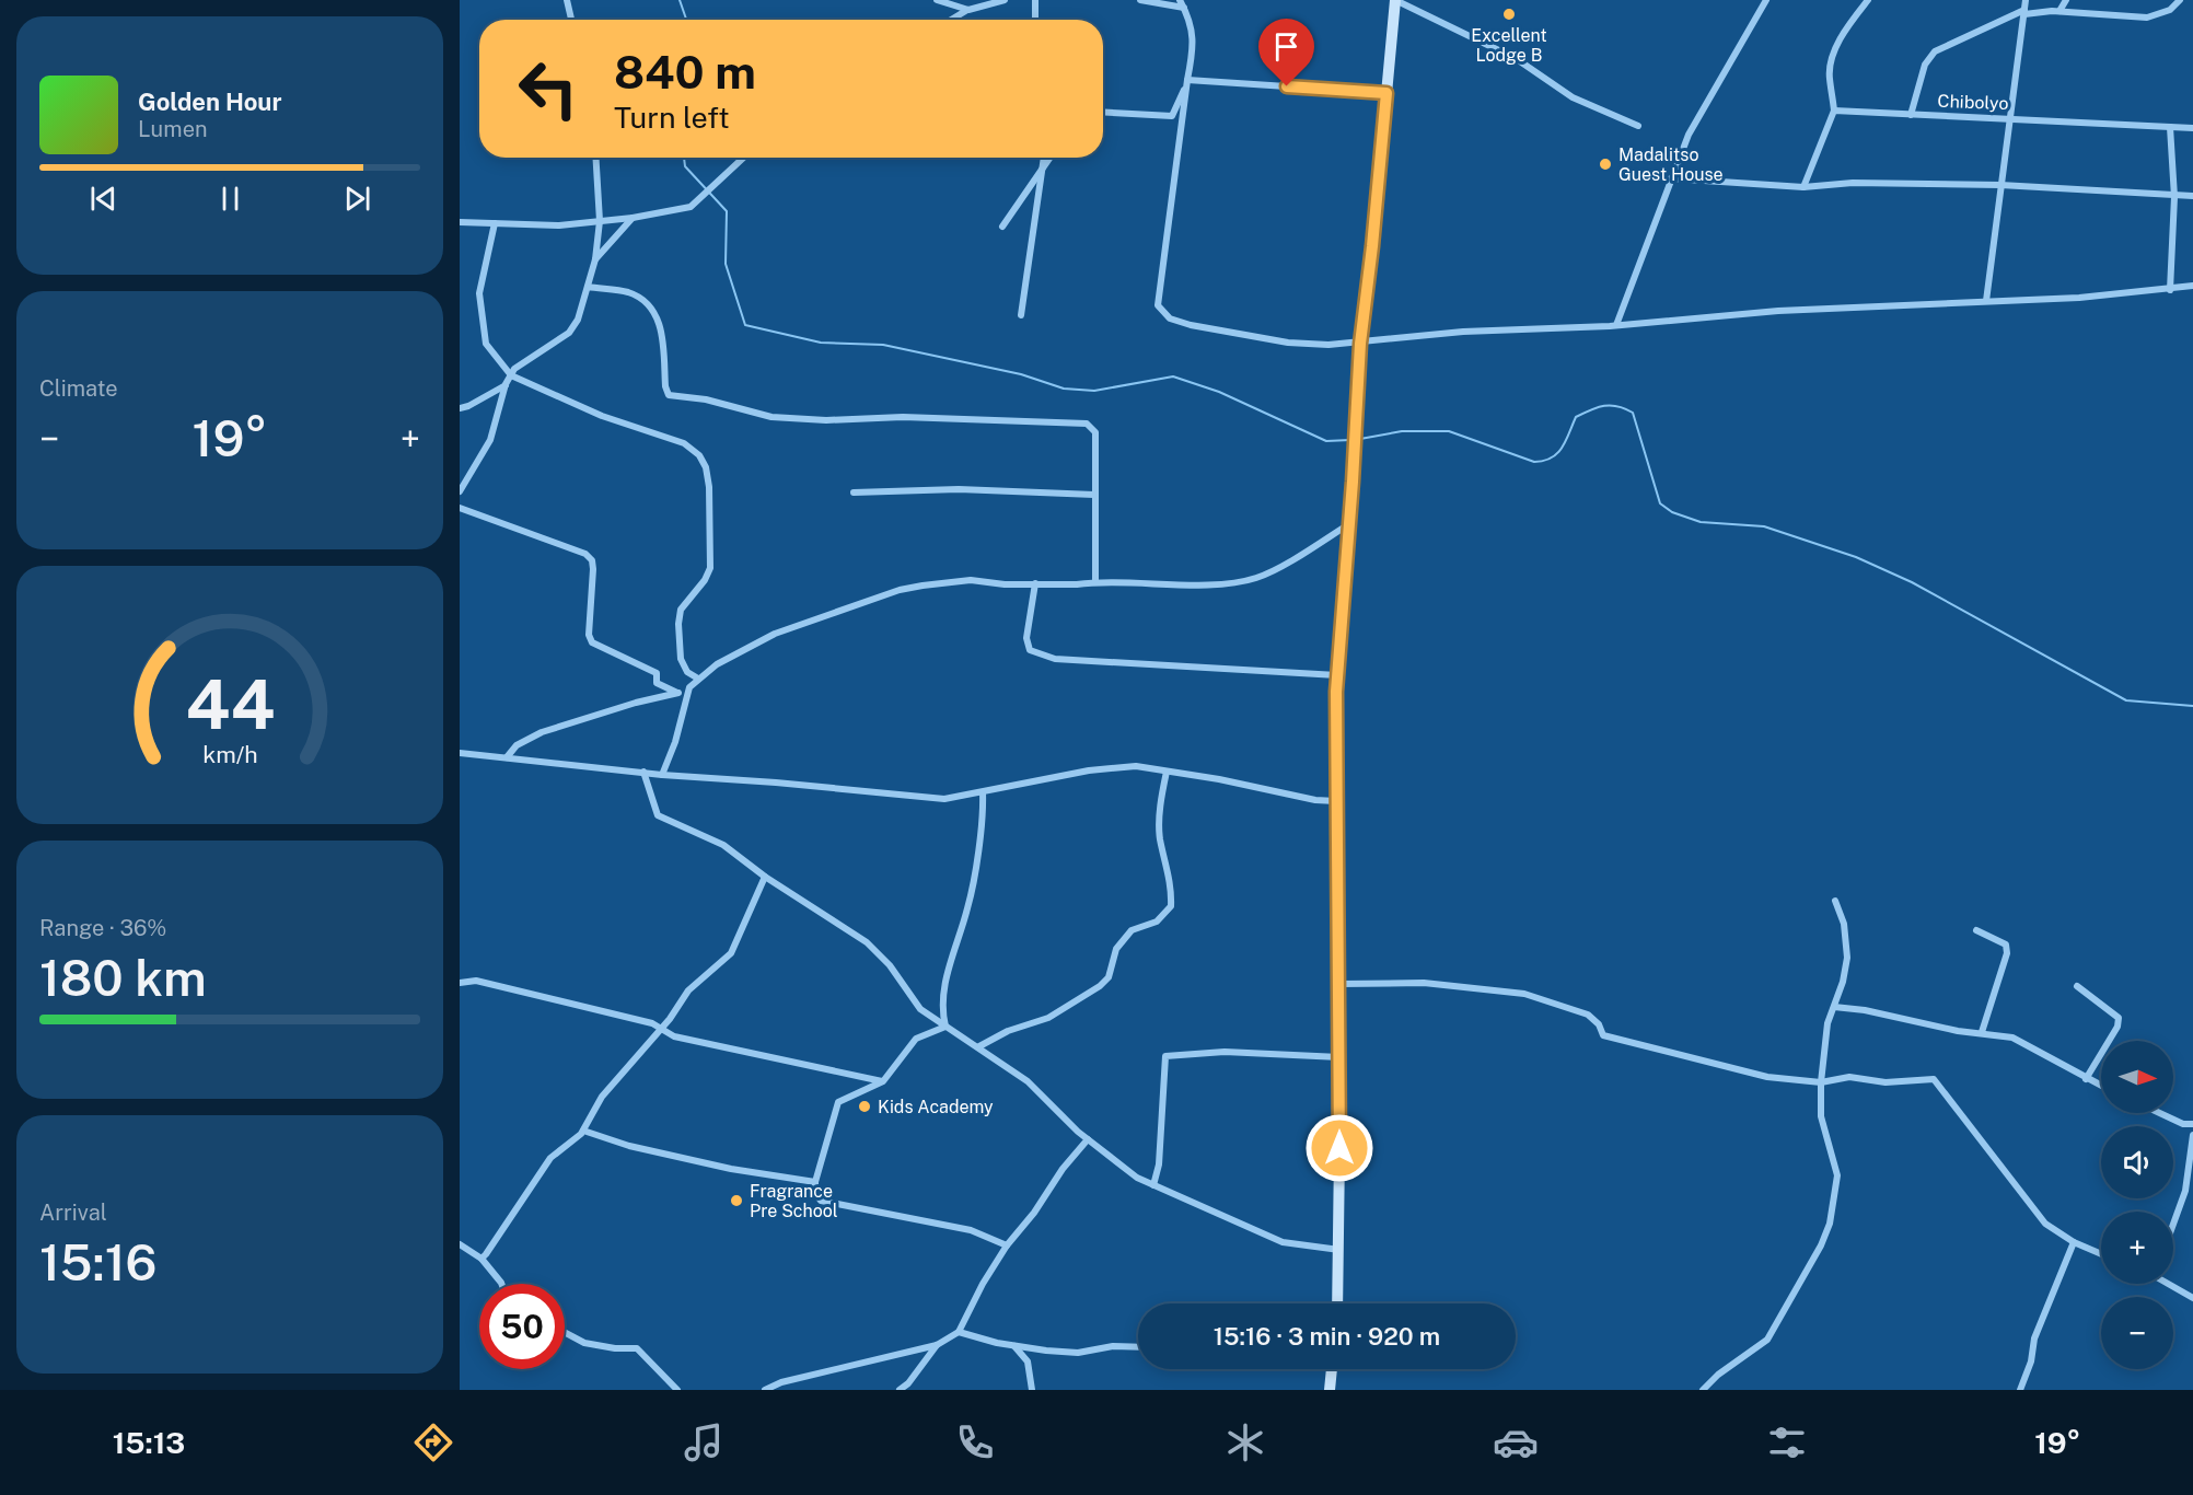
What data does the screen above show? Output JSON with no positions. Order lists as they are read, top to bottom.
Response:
{
  "streets": {
    "street": ["Chibolyo"]
  },
  "places": [
    "Excellent Lodge B",
    "Madalitso Guest House",
    "Kids Academy",
    "Fragrance Pre School"
  ],
  "north": "right",
  "page": {
    "turn": ["840 m", "Turn left"],
    "song": ["Golden Hour", "Lumen"],
    "tile": [
      "Climate",
      ["Range · 36%", "180 km"],
      ["Arrival", "15:16"]
    ],
    "heat": ["−", "19°", "+"],
    "map_buttons": ["+", "−"],
    "limit": "50",
    "trip": "15:16 · 3 min · 920 m",
    "tabs": ["15:13", "19°"],
    "gauge": ["44", "km/h"]
  }
}
